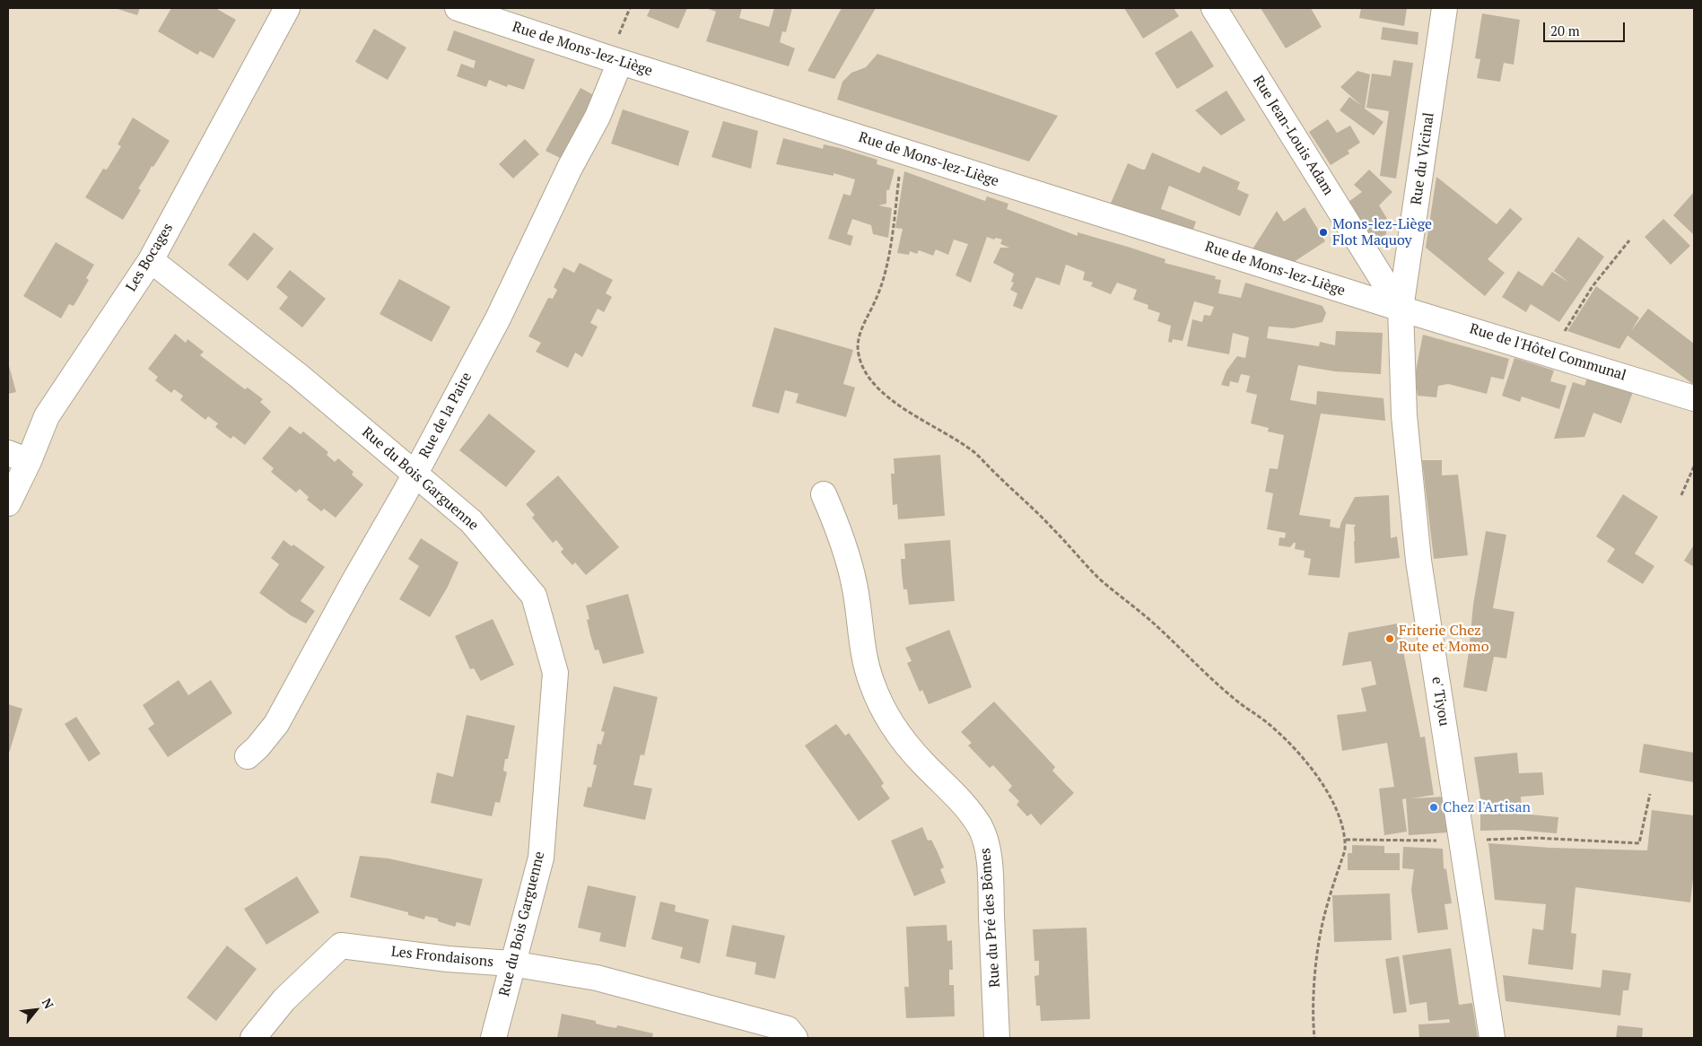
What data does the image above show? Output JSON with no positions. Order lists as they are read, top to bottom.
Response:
{
  "streets": {
    "street": [
      "Rue de Mons-lez-Liège",
      "Rue Jean-Louis Adam",
      "Rue du Vicinal",
      "Les Bocages",
      "Rue de l'Hôtel Communal",
      "Rue de la Paire",
      "Rue du Bois Garguenne",
      "e' Tiyou",
      "Rue du Pré des Bômes",
      "Les Frondaisons"
    ]
  },
  "crossings": [
    ["Rue de Mons-lez-Liège", "Rue Jean-Louis Adam"],
    ["Rue de Mons-lez-Liège", "Rue du Vicinal"],
    ["Rue de Mons-lez-Liège", "Rue de l'Hôtel Communal"],
    ["Rue de Mons-lez-Liège", "Rue de la Paire"],
    ["Rue de Mons-lez-Liège", "e' Tiyou"],
    ["Rue Jean-Louis Adam", "Rue du Vicinal"],
    ["Rue Jean-Louis Adam", "Rue de l'Hôtel Communal"],
    ["Rue Jean-Louis Adam", "e' Tiyou"],
    ["Rue du Vicinal", "Rue de l'Hôtel Communal"],
    ["Rue du Vicinal", "e' Tiyou"],
    ["Les Bocages", "Rue du Bois Garguenne"],
    ["Rue de l'Hôtel Communal", "e' Tiyou"],
    ["Rue de la Paire", "Rue du Bois Garguenne"],
    ["Rue du Bois Garguenne", "Les Frondaisons"]
  ],
  "places": ["Mons-lez-Liège Flot Maquoy", "Friterie Chez Rute et Momo", "Chez l'Artisan"],
  "scale_bar": "20 m",
  "north": "top right"
}
